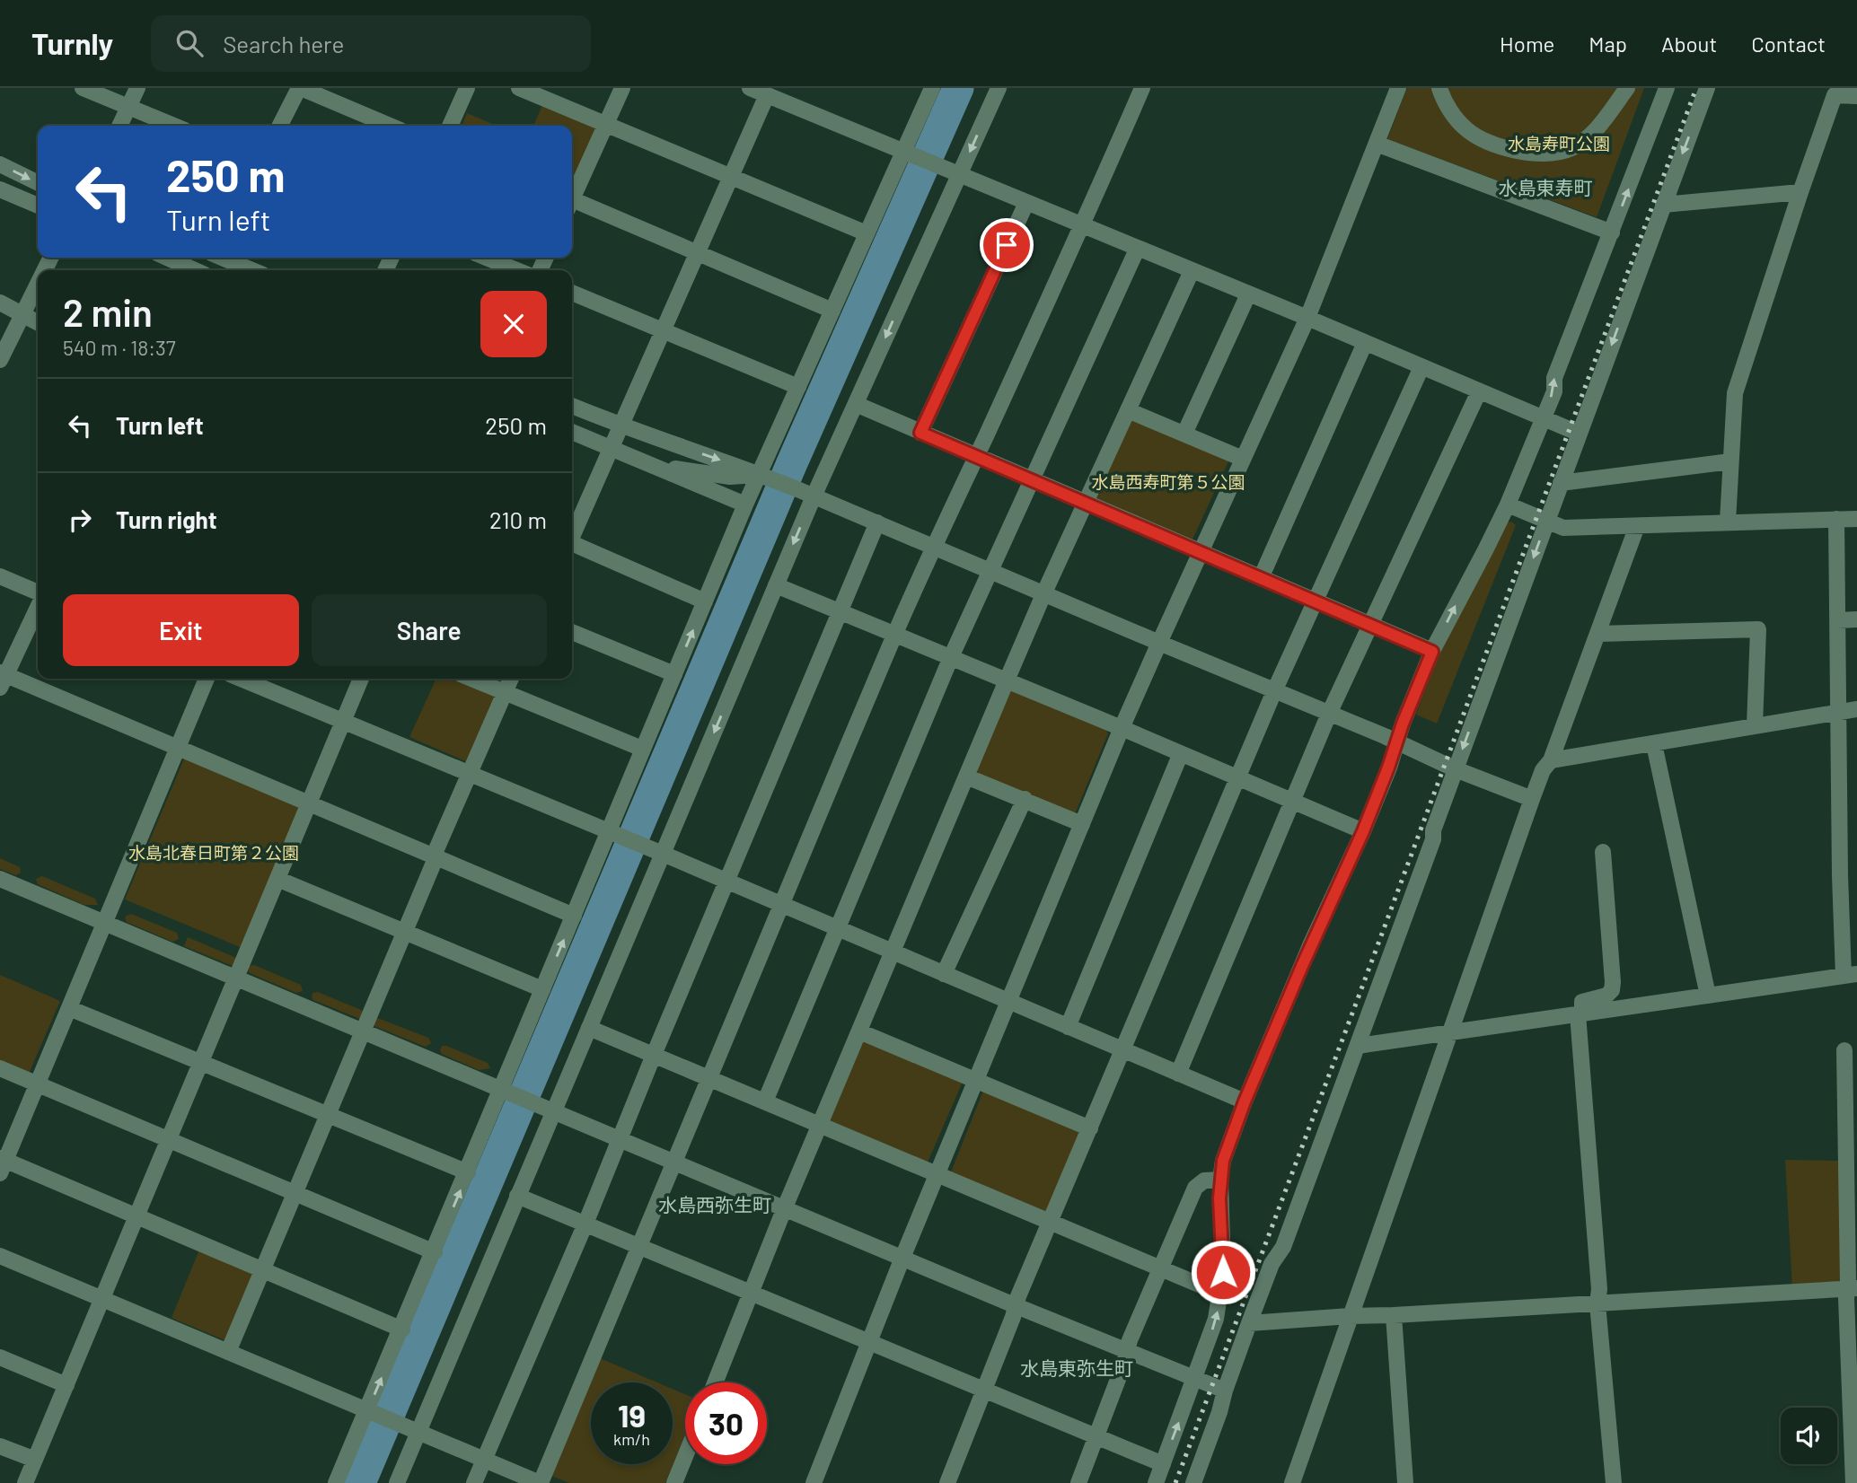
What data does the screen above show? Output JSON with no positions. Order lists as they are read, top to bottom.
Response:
{
  "districts": ["水島東寿町", "水島西弥生町", "水島東弥生町"],
  "parks": ["水島寿町公園", "水島西寿町第５公園", "水島北春日町第２公園"],
  "page": {
    "header": "Turnly",
    "search": "Search here",
    "nav": [
      "Home",
      "Map",
      "About",
      "Contact"
    ],
    "turn": ["250 m", "Turn left"],
    "heading": ["2 min", "540 m · 18:37"],
    "list": [
      {
        "name": "Turn left",
        "value": "250 m"
      },
      {
        "name": "Turn right",
        "value": "210 m"
      }
    ],
    "buttons": ["Exit", "Share"],
    "speed": "19 km/h",
    "limit": "30"
  }
}
